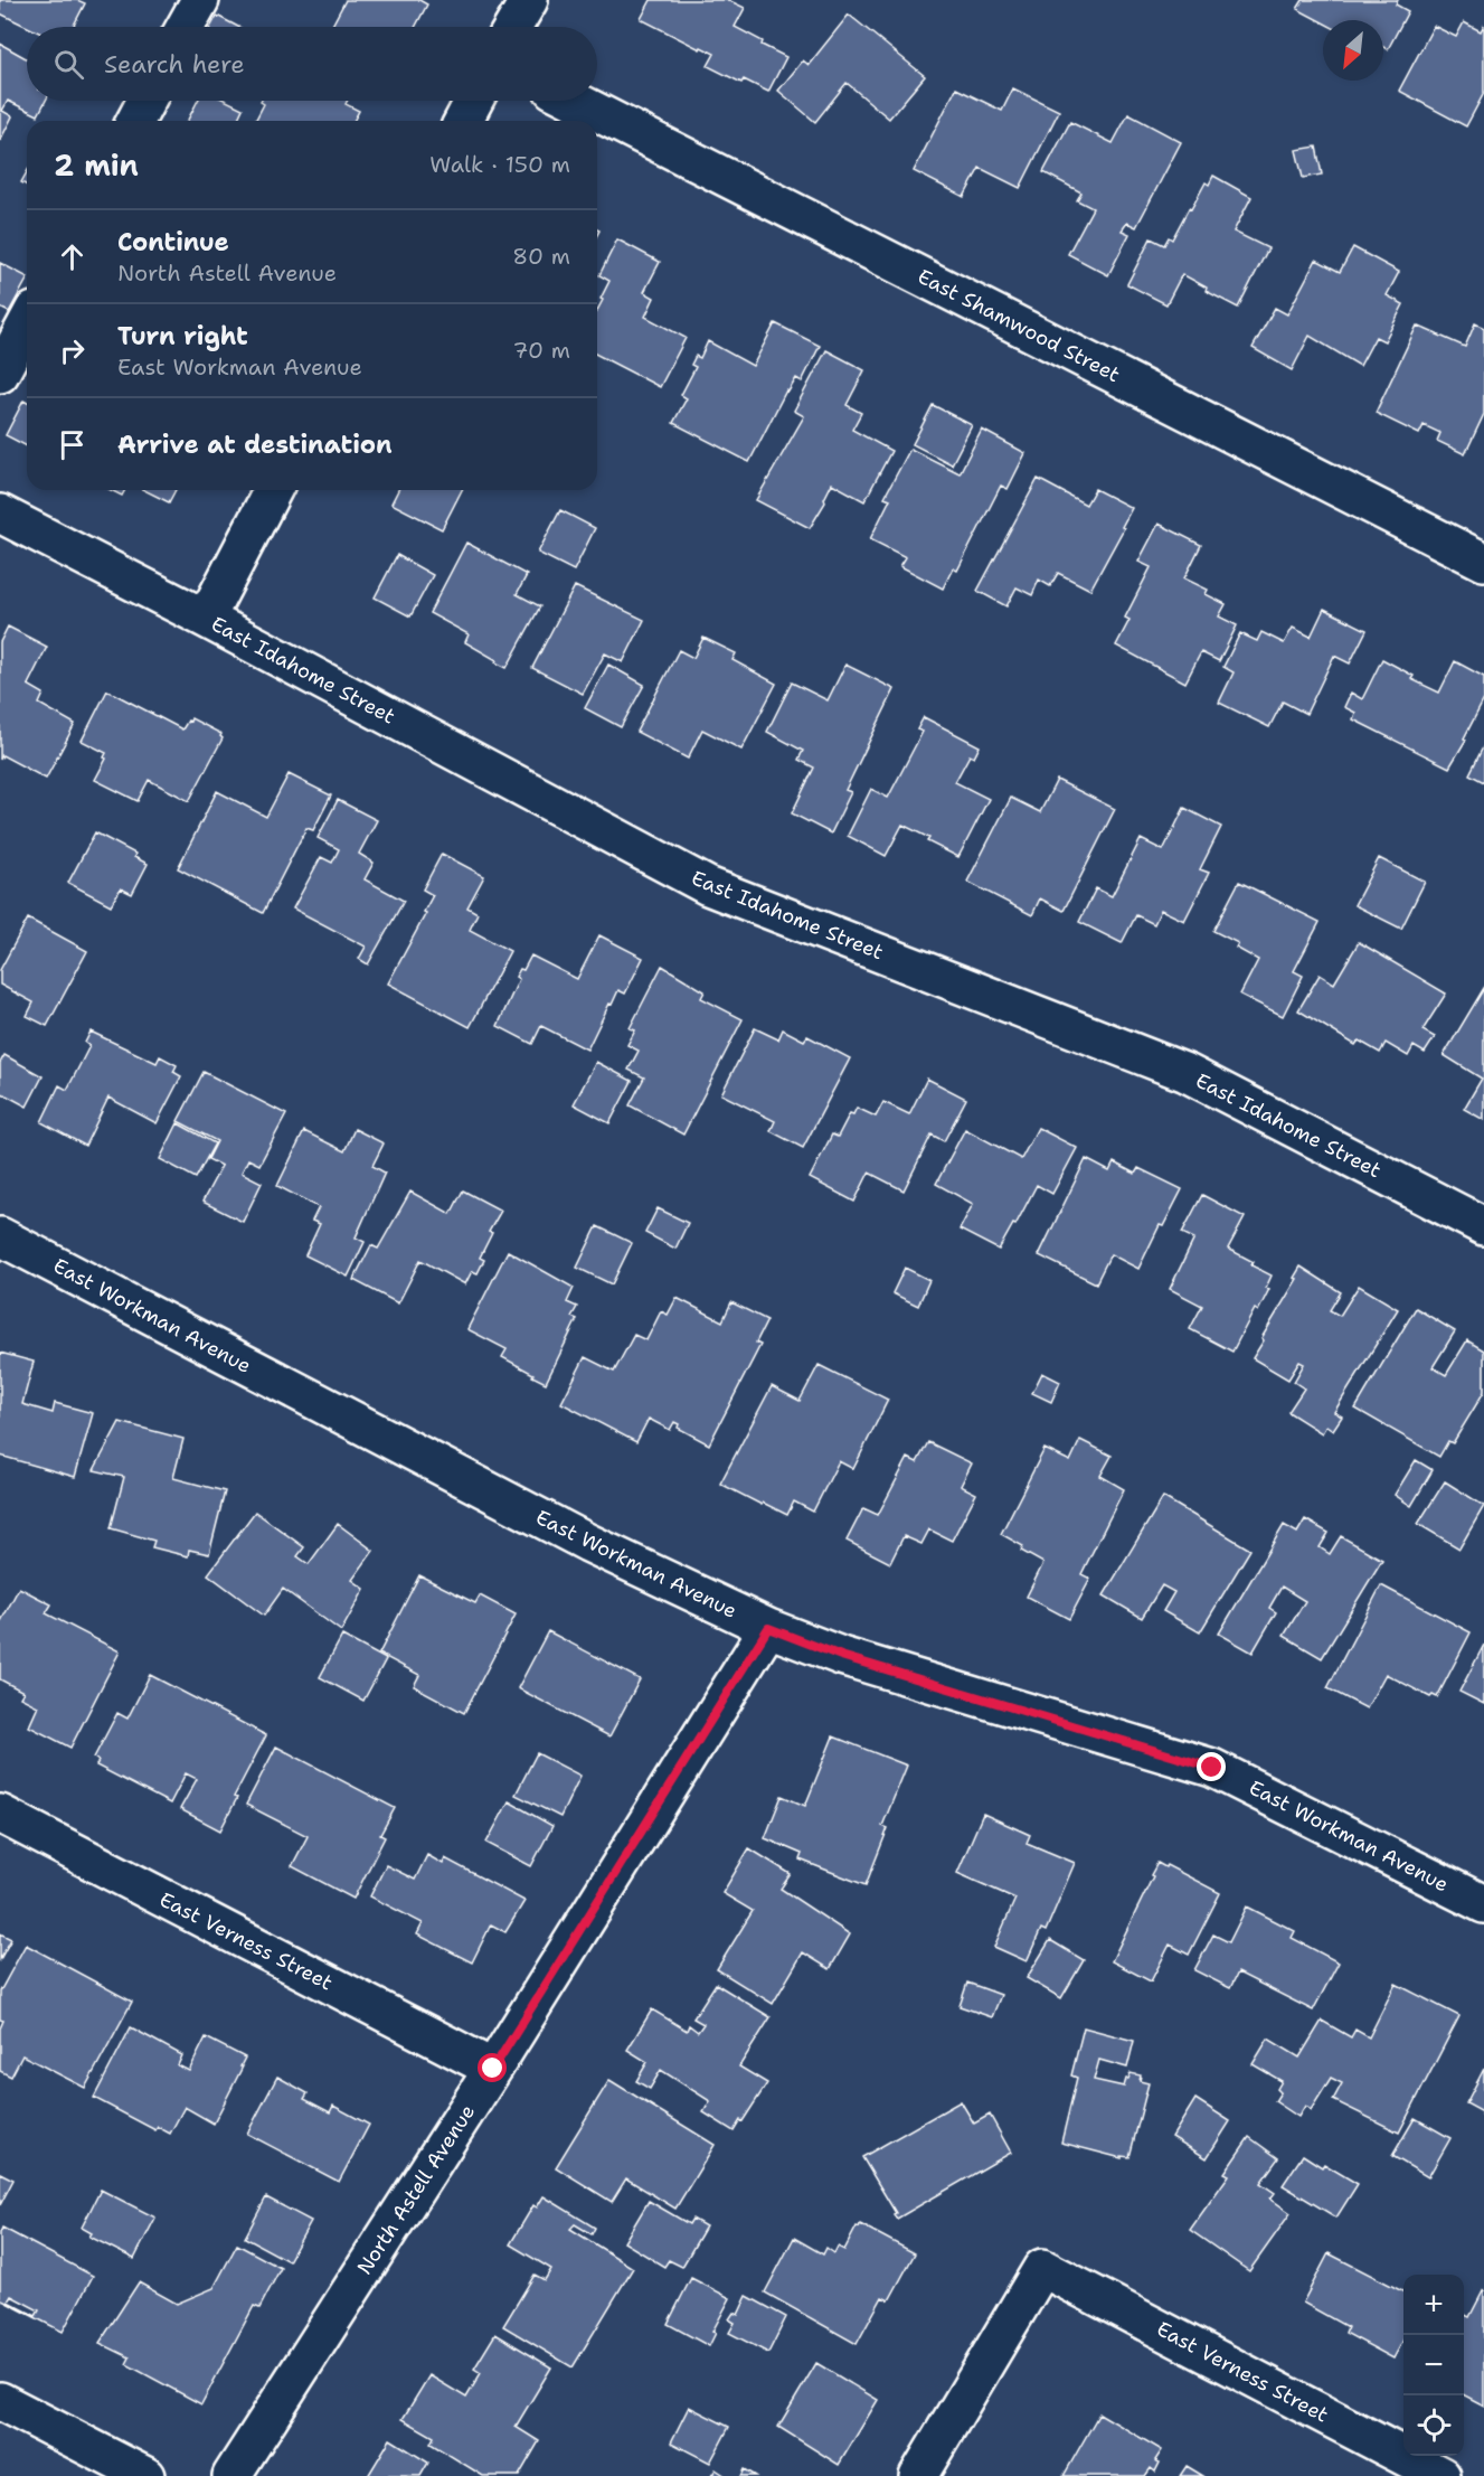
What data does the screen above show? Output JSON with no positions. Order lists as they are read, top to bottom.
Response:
{
  "streets": {
    "street": [
      "East Shamwood Street",
      "East Idahome Street",
      "East Workman Avenue",
      "East Verness Street",
      "North Astell Avenue"
    ]
  },
  "crossings": [
    ["East Workman Avenue", "North Astell Avenue"],
    ["East Verness Street", "North Astell Avenue"]
  ],
  "north": "bottom left",
  "page": {
    "search": "Search here",
    "heading": ["2 min", "Walk · 150 m"],
    "list": [
      ["Continue", "North Astell Avenue", "80 m"],
      ["Turn right", "East Workman Avenue", "70 m"],
      "Arrive at destination"
    ],
    "map_buttons": ["+", "−"]
  }
}
